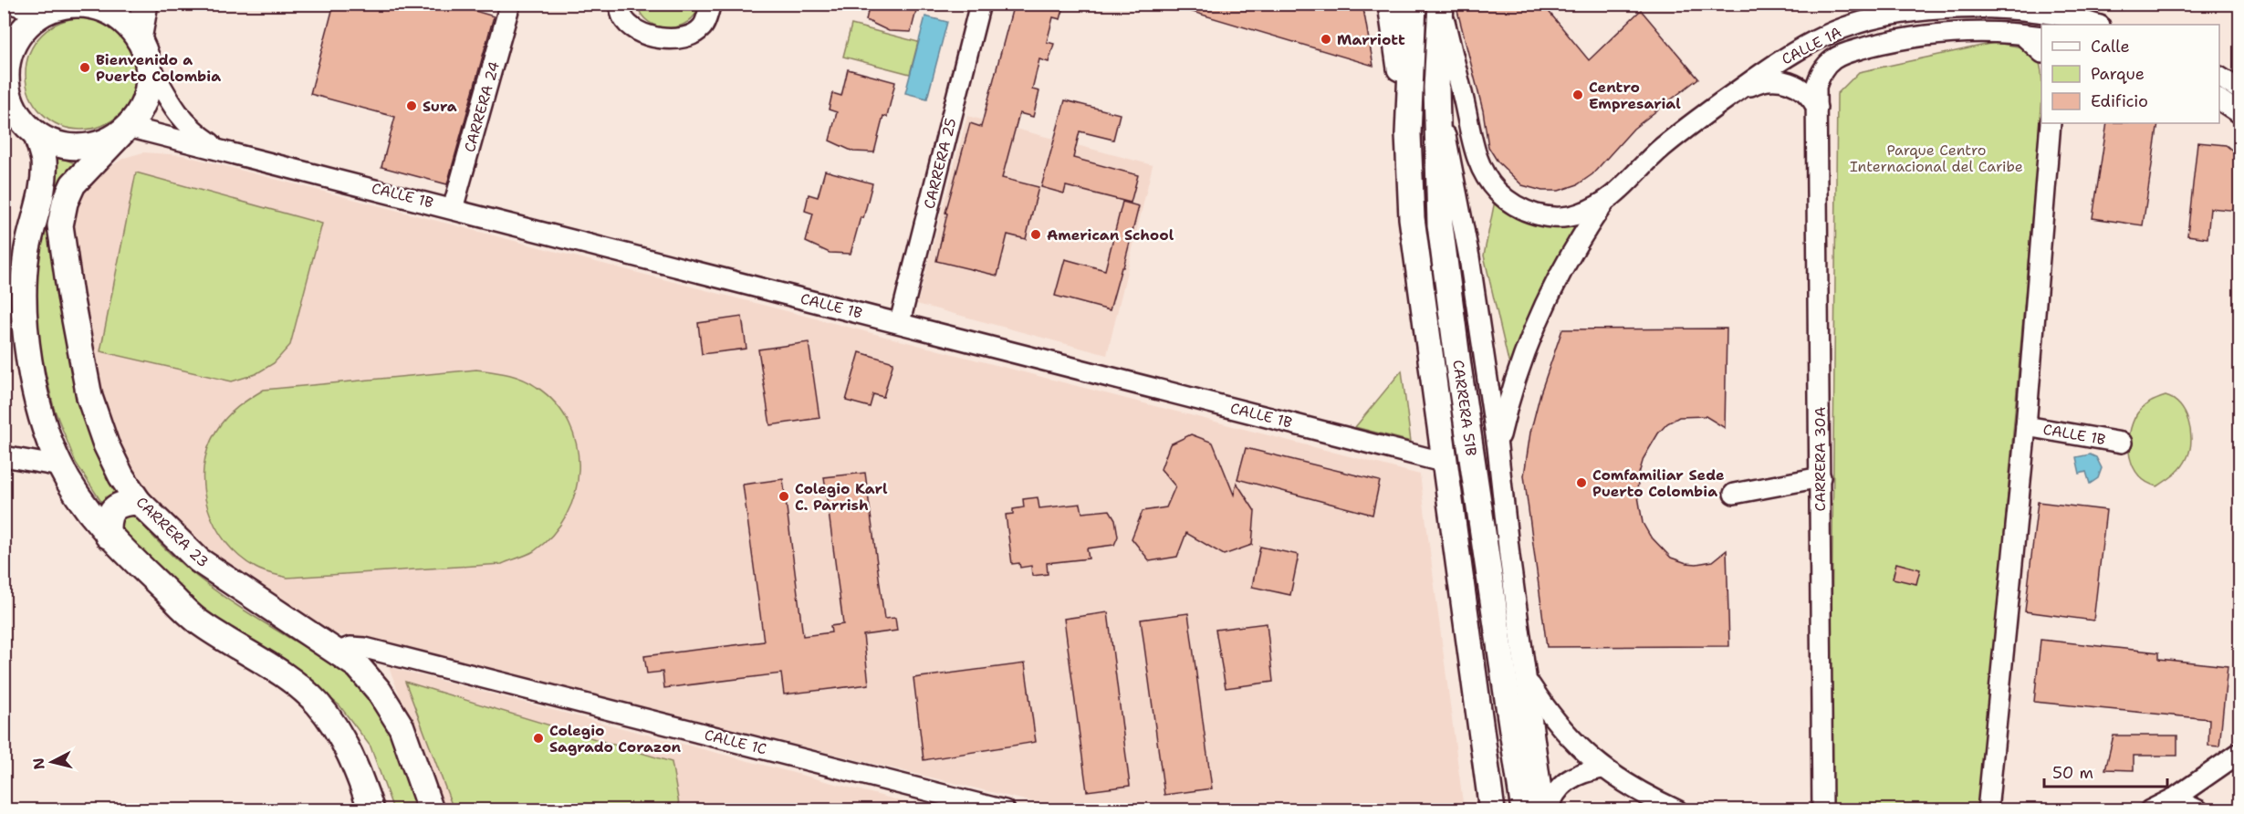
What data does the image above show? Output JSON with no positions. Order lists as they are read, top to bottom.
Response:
{
  "streets": {
    "main road": ["CARRERA 51B", "CARRERA 23"],
    "street": [
      "CALLE 1A",
      "CARRERA 24",
      "CARRERA 25",
      "CALLE 1B",
      "CARRERA 30A",
      "CALLE 1C"
    ]
  },
  "crossings": [
    ["CALLE 1A", "CARRERA 30A"],
    ["CARRERA 24", "CALLE 1B"],
    ["CARRERA 25", "CALLE 1B"],
    ["CALLE 1B", "CARRERA 51B"],
    ["CALLE 1B", "CARRERA 23"],
    ["CARRERA 23", "CALLE 1C"]
  ],
  "parks": ["Parque Centro Internacional del Caribe"],
  "places": [
    "Marriott",
    "Bienvenido a Puerto Colombia",
    "Centro Empresarial",
    "Sura",
    "American School",
    "Comfamiliar Sede Puerto Colombia",
    "Colegio Karl C. Parrish",
    "Colegio Sagrado Corazon"
  ],
  "legend": ["Calle", "Parque", "Edificio"],
  "scale_bar": "50 m",
  "north": "left"
}
